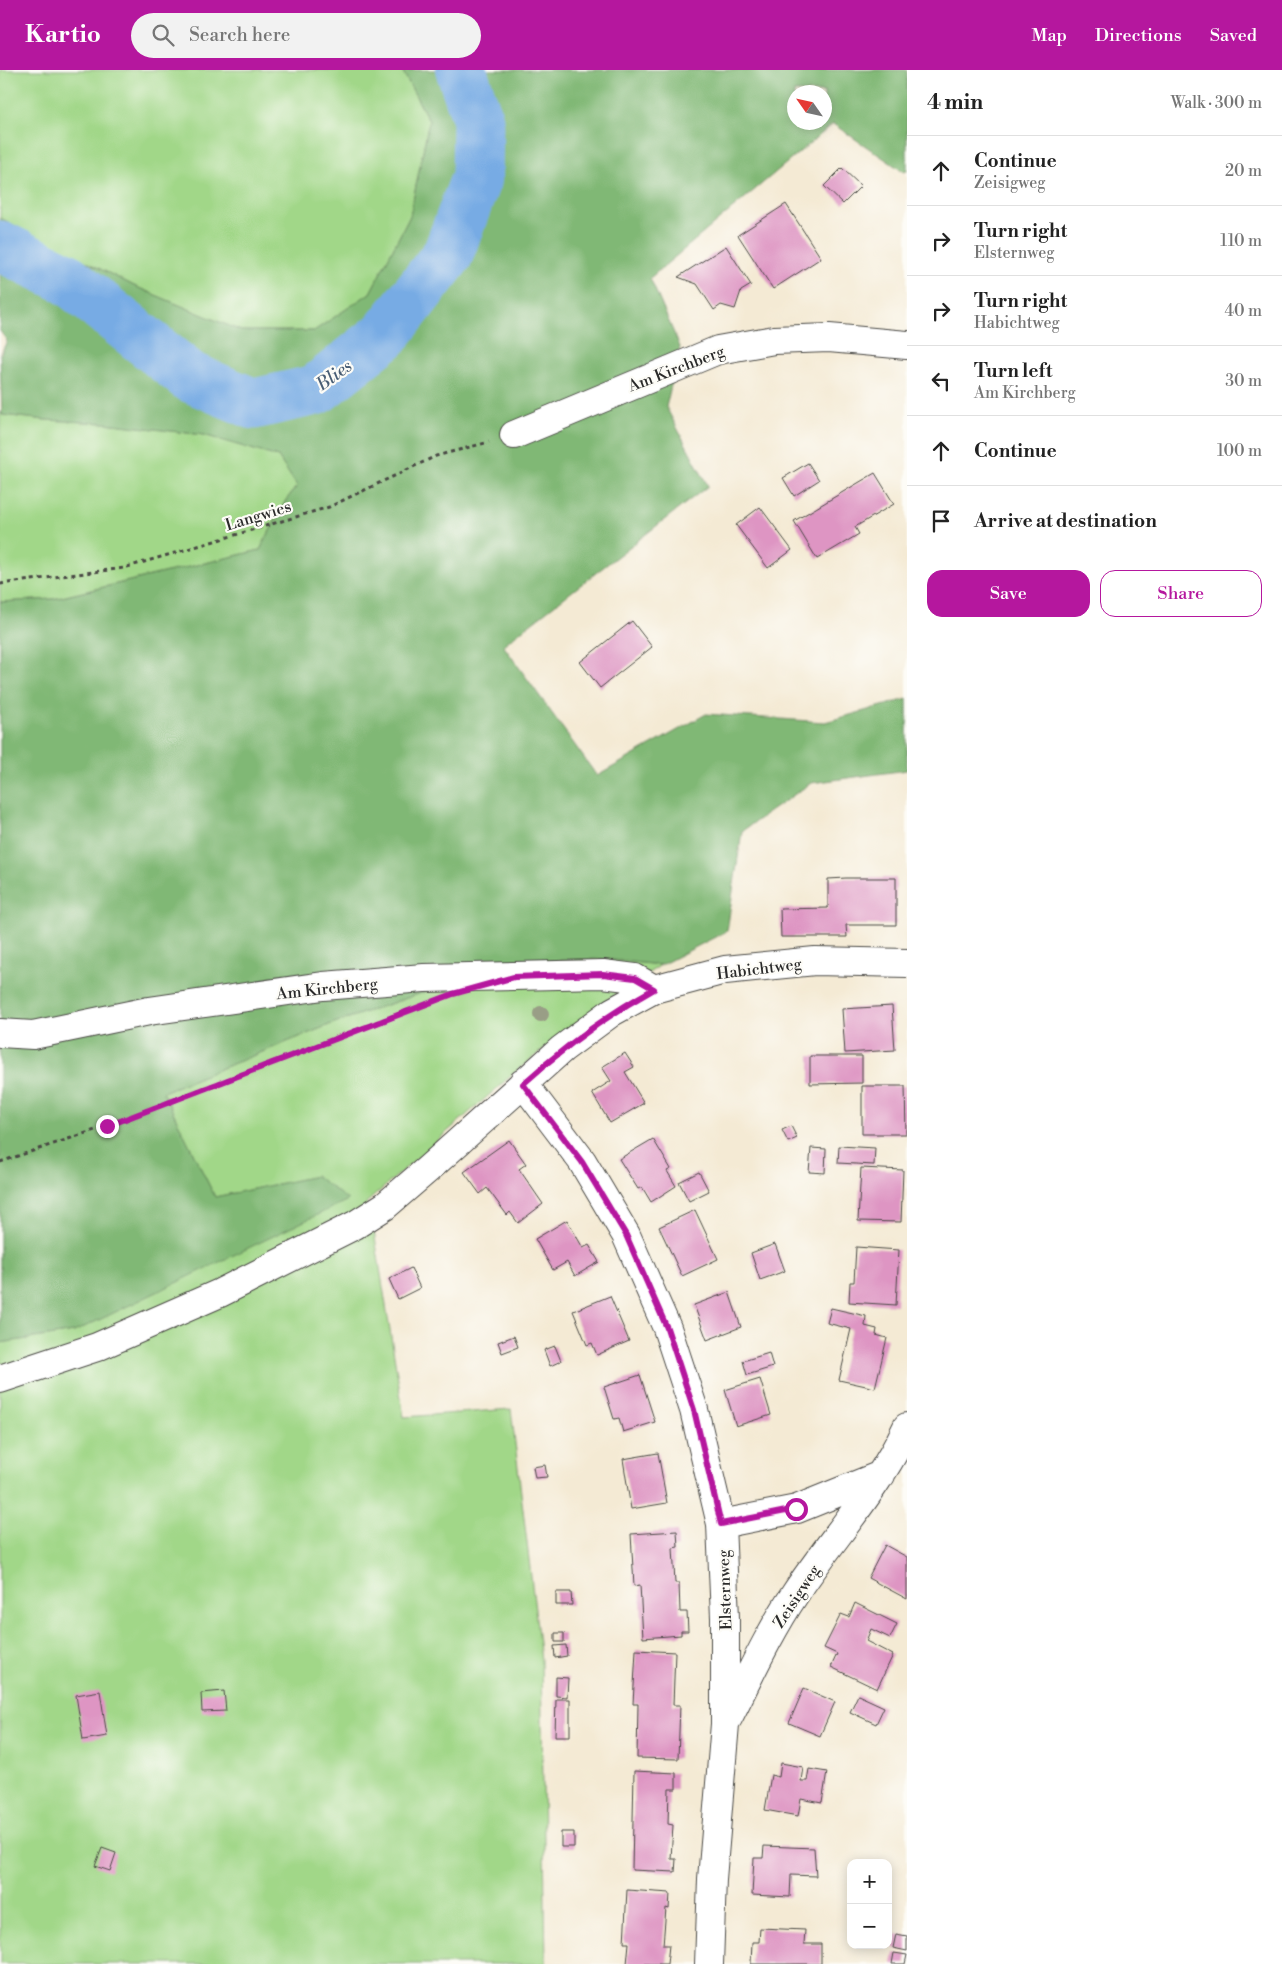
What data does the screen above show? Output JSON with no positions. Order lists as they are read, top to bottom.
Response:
{
  "streets": {
    "street": [
      "Am Kirchberg",
      "Habichtweg",
      "Elsternweg",
      "Zeisigweg"
    ],
    "path": ["Langwies"]
  },
  "crossings": [
    ["Am Kirchberg", "Langwies"],
    ["Am Kirchberg", "Habichtweg"],
    ["Habichtweg", "Elsternweg"],
    ["Elsternweg", "Zeisigweg"]
  ],
  "water": ["Blies"],
  "north": "top left",
  "page": {
    "header": "Kartio",
    "search": "Search here",
    "nav": ["Map", "Directions", "Saved"],
    "heading": ["4 min", "Walk · 300 m"],
    "list": [
      ["Continue", "Zeisigweg", "20 m"],
      ["Turn right", "Elsternweg", "110 m"],
      ["Turn right", "Habichtweg", "40 m"],
      ["Turn left", "Am Kirchberg", "30 m"],
      ["Continue", "100 m"],
      "Arrive at destination"
    ],
    "buttons": ["Save", "Share"],
    "map_buttons": ["+", "−"]
  }
}
